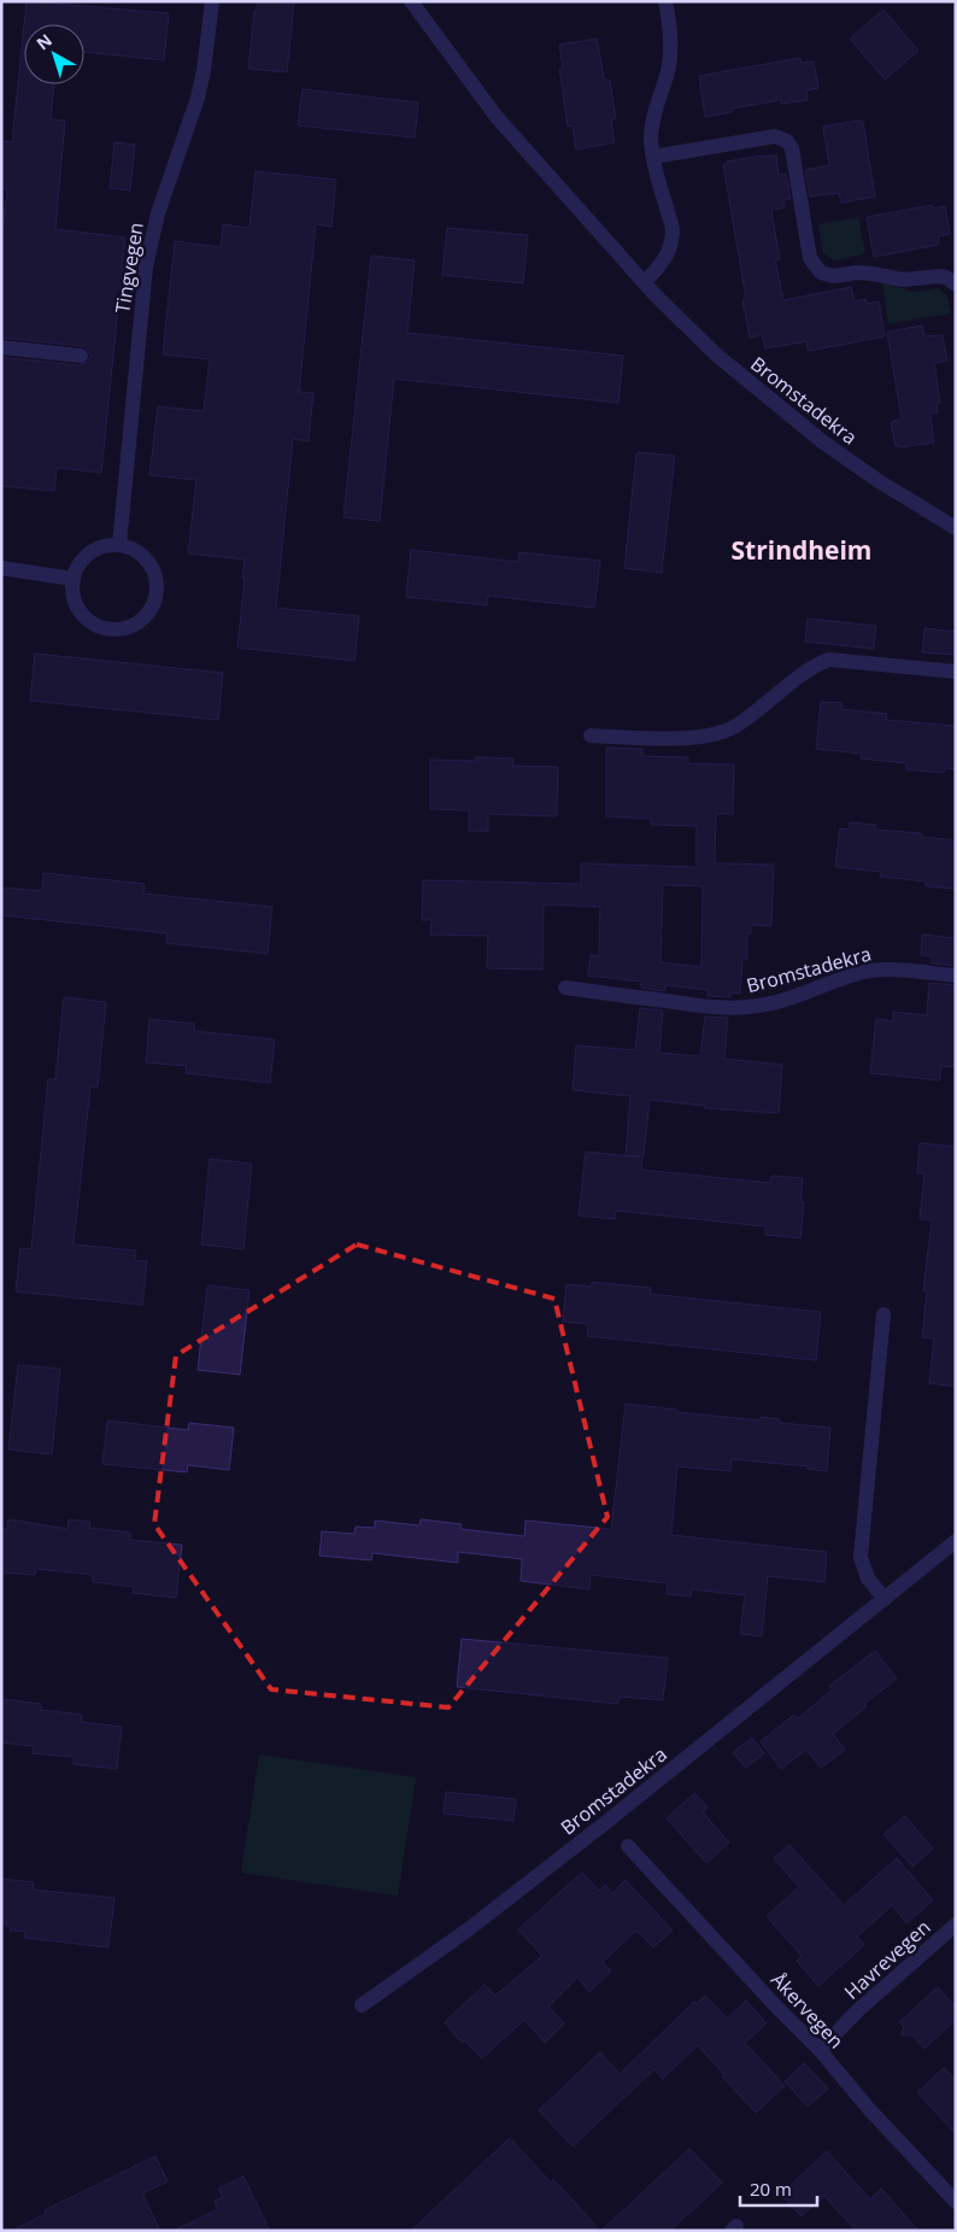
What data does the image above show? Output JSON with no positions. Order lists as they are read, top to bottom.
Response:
{
  "streets": {
    "street": [
      "Tingvegen",
      "Bromstadekra",
      "Havrevegen",
      "Åkervegen"
    ]
  },
  "crossings": [
    ["Havrevegen", "Åkervegen"]
  ],
  "districts": ["Strindheim"],
  "scale_bar": "20 m",
  "north": "top left"
}
